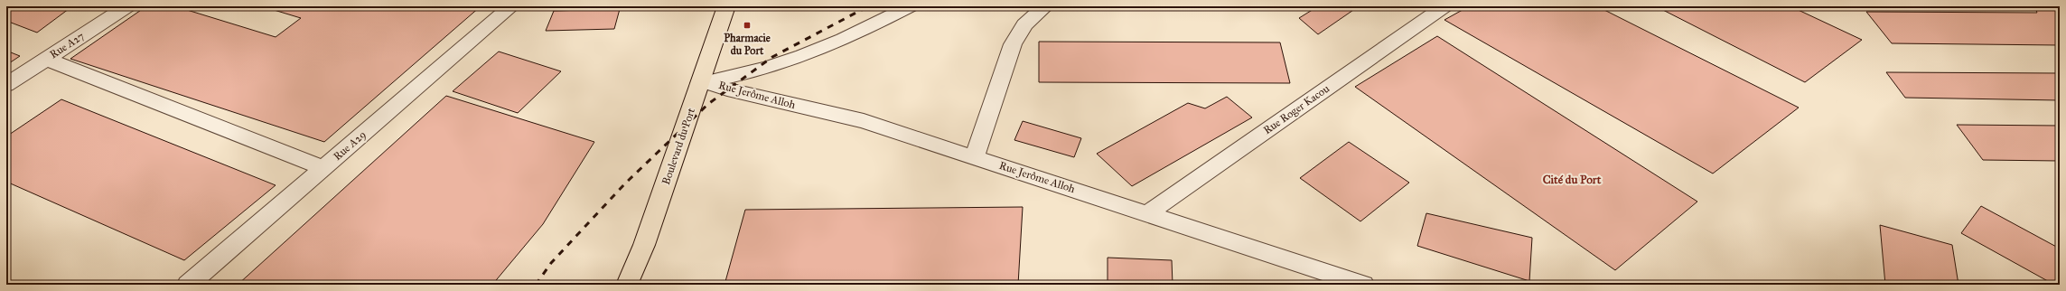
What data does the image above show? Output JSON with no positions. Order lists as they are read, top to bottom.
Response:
{
  "streets": {
    "main road": ["Boulevard du Port"],
    "street": [
      "Rue A27",
      "Rue Jerôme Alloh",
      "Rue Roger Kacou",
      "Rue A29"
    ]
  },
  "crossings": [
    ["Rue Jerôme Alloh", "Rue Roger Kacou"],
    ["Rue Jerôme Alloh", "Boulevard du Port"]
  ],
  "districts": ["Cité du Port"],
  "places": {
    "transit": ["Pharmacie du Port"]
  }
}
